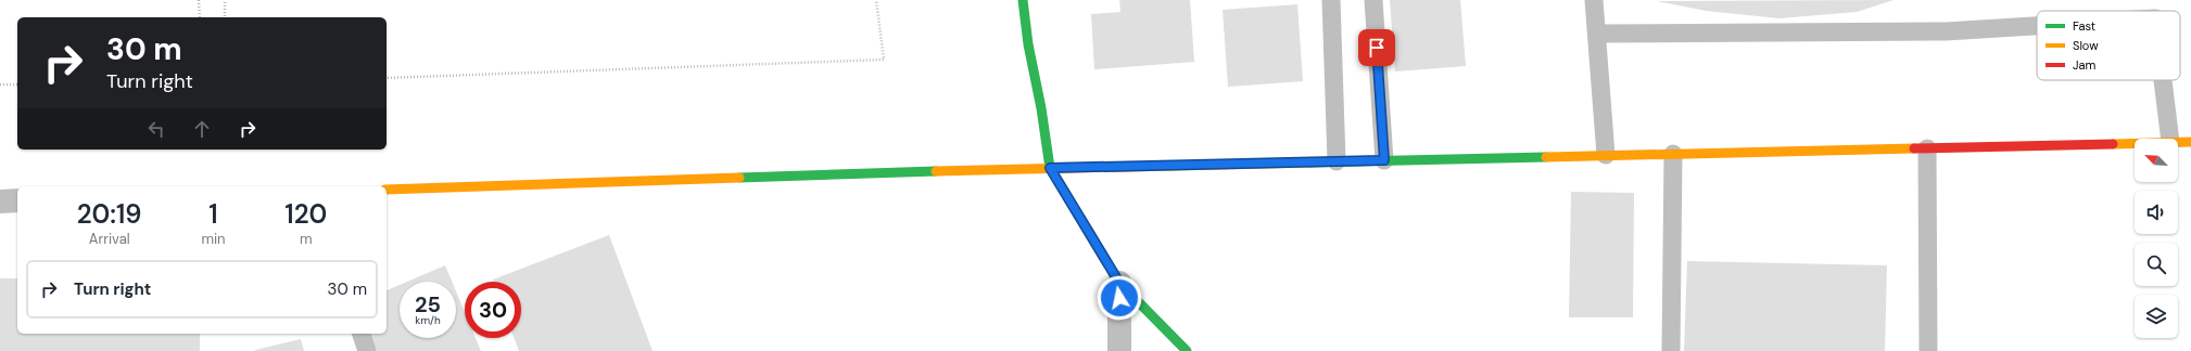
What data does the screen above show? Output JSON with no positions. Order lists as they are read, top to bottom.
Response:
{
  "legend": ["Fast", "Slow", "Jam"],
  "north": "top left",
  "page": {
    "turn": ["30 m", "Turn right"],
    "eta": [
      "20:19",
      "Arrival",
      "1",
      "min",
      "120",
      "m"
    ],
    "list": [
      {
        "name": "Turn right",
        "value": "30 m"
      }
    ],
    "speed": "25 km/h",
    "limit": "30"
  }
}
